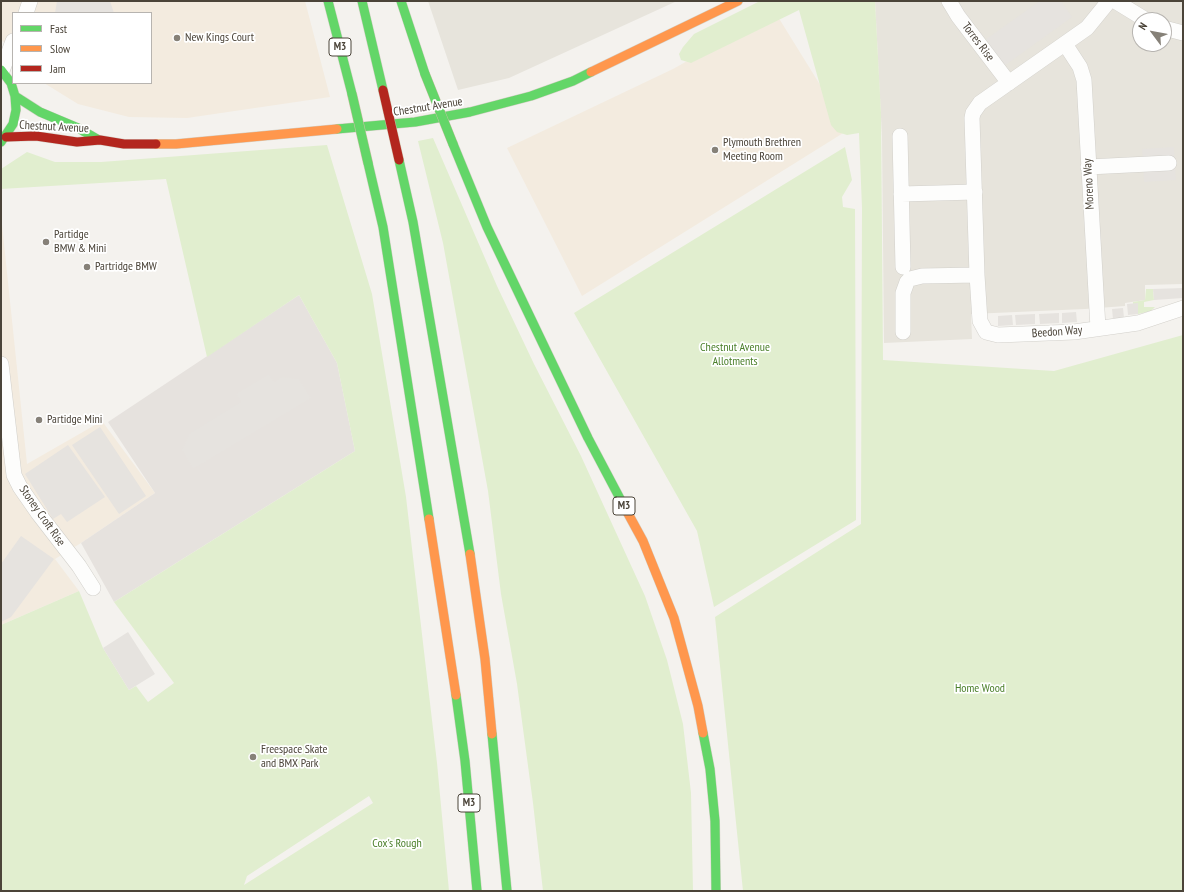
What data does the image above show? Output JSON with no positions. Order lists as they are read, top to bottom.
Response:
{
  "streets": {
    "main road": ["M3", "Chestnut Avenue"],
    "street": [
      "Torres Rise",
      "Moreno Way",
      "Beedon Way",
      "Stoney Croft Rise"
    ]
  },
  "crossings": [
    ["Torres Rise", "Beedon Way"],
    ["Moreno Way", "Beedon Way"]
  ],
  "parks": ["Chestnut Avenue Allotments", "Home Wood", "Cox's Rough"],
  "places": [
    "New Kings Court",
    "Plymouth Brethren Meeting Room",
    "Partidge BMW & Mini",
    "Partridge BMW",
    "Partidge Mini",
    "Freespace Skate and BMX Park"
  ],
  "legend": ["Fast", "Slow", "Jam"],
  "north": "top left"
}
